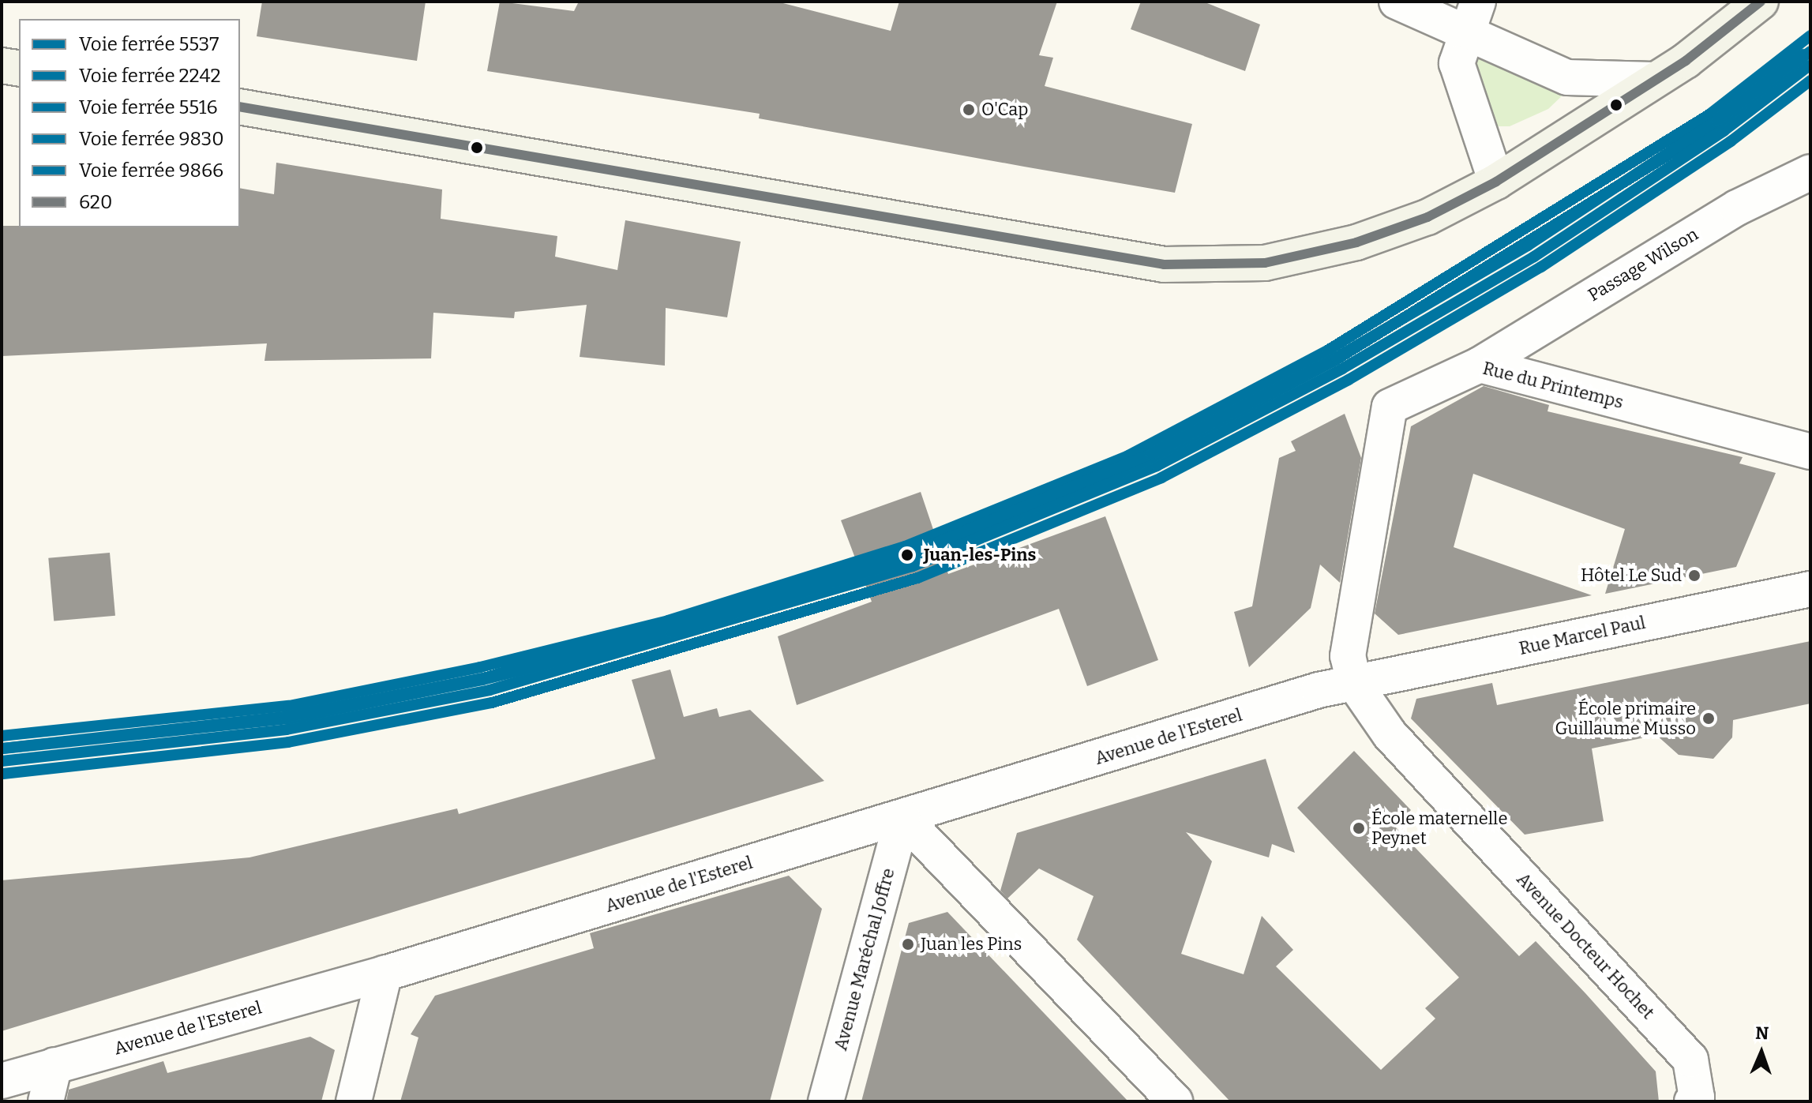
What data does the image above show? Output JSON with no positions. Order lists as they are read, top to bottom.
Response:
{
  "streets": {
    "street": [
      "Passage Wilson",
      "Rue du Printemps",
      "Rue Marcel Paul",
      "Avenue de l'Esterel",
      "Avenue Docteur Hochet",
      "Avenue Maréchal Joffre"
    ]
  },
  "crossings": [
    ["Passage Wilson", "Rue du Printemps"],
    ["Rue du Printemps", "Rue Marcel Paul"],
    ["Rue du Printemps", "Avenue de l'Esterel"],
    ["Rue du Printemps", "Avenue Docteur Hochet"],
    ["Rue Marcel Paul", "Avenue de l'Esterel"],
    ["Rue Marcel Paul", "Avenue Docteur Hochet"],
    ["Avenue de l'Esterel", "Avenue Docteur Hochet"],
    ["Avenue de l'Esterel", "Avenue Maréchal Joffre"]
  ],
  "places": [
    "O'Cap",
    "Juan-les-Pins",
    "Hôtel Le Sud",
    "École primaire Guillaume Musso",
    "École maternelle Peynet",
    "Juan les Pins"
  ],
  "lines": [
    "transit line 620",
    "rail line 5537",
    "rail line 9830",
    "rail line 9866",
    "rail line 2242",
    "rail line 5516"
  ],
  "legend": [
    "Voie ferrée 5537",
    "Voie ferrée 2242",
    "Voie ferrée 5516",
    "Voie ferrée 9830",
    "Voie ferrée 9866",
    "620"
  ],
  "north": "top"
}
